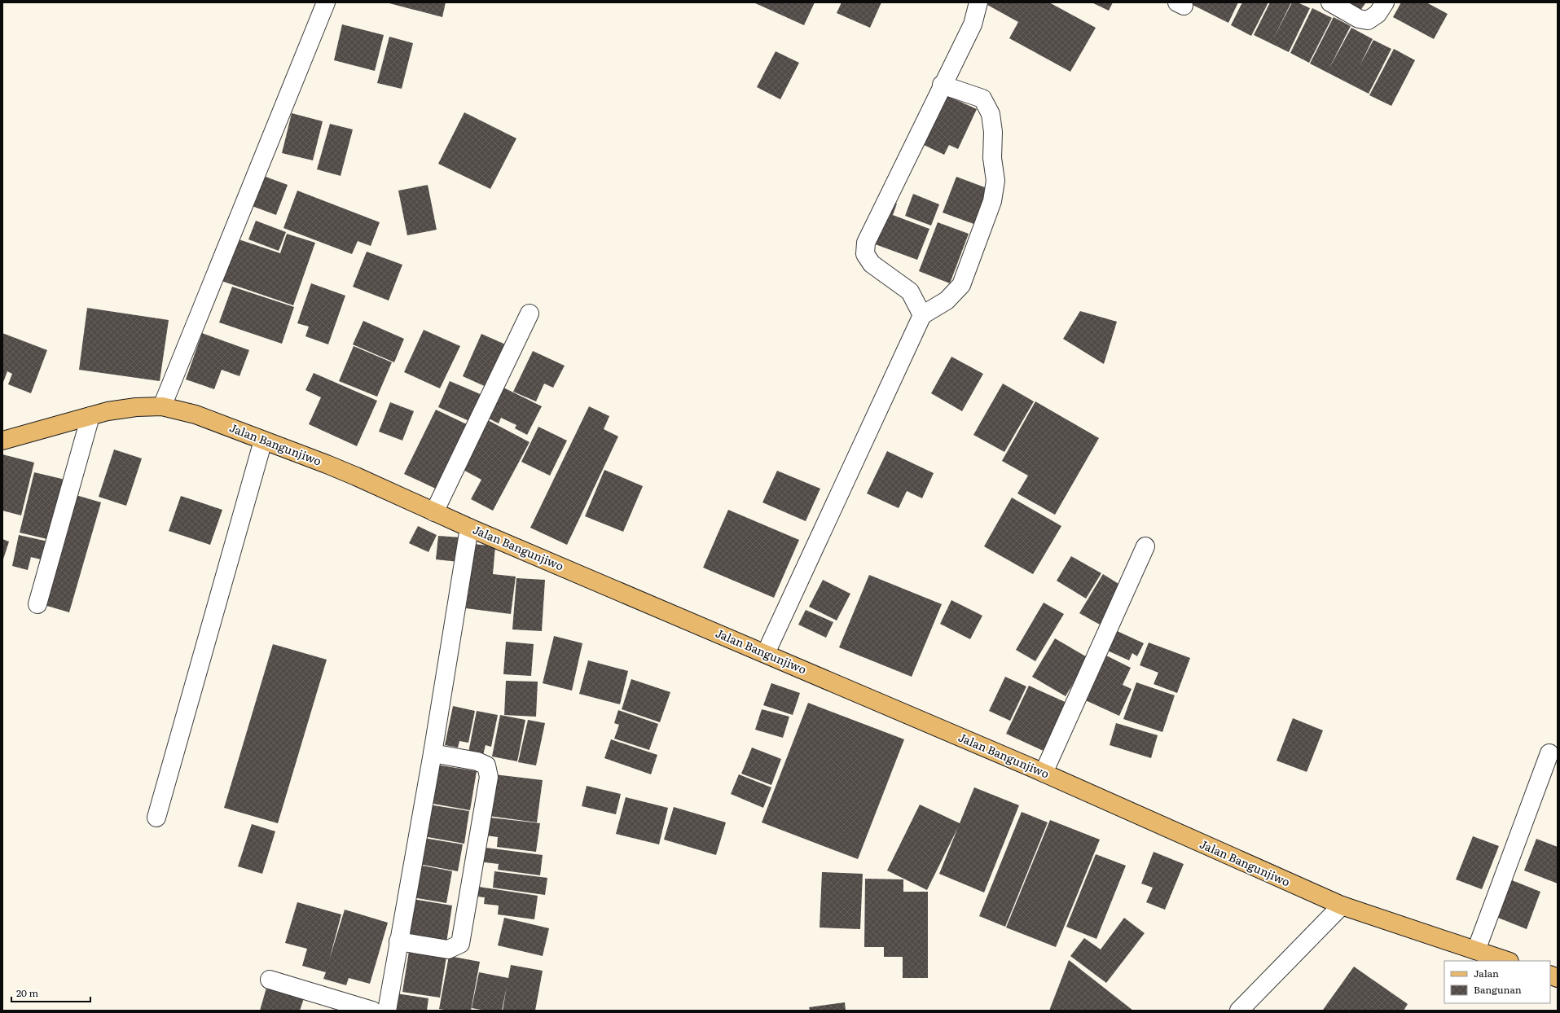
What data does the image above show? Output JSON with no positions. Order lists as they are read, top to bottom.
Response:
{
  "streets": {
    "main road": ["Jalan Bangunjiwo"]
  },
  "legend": ["Jalan", "Bangunan"],
  "scale_bar": "20 m"
}
